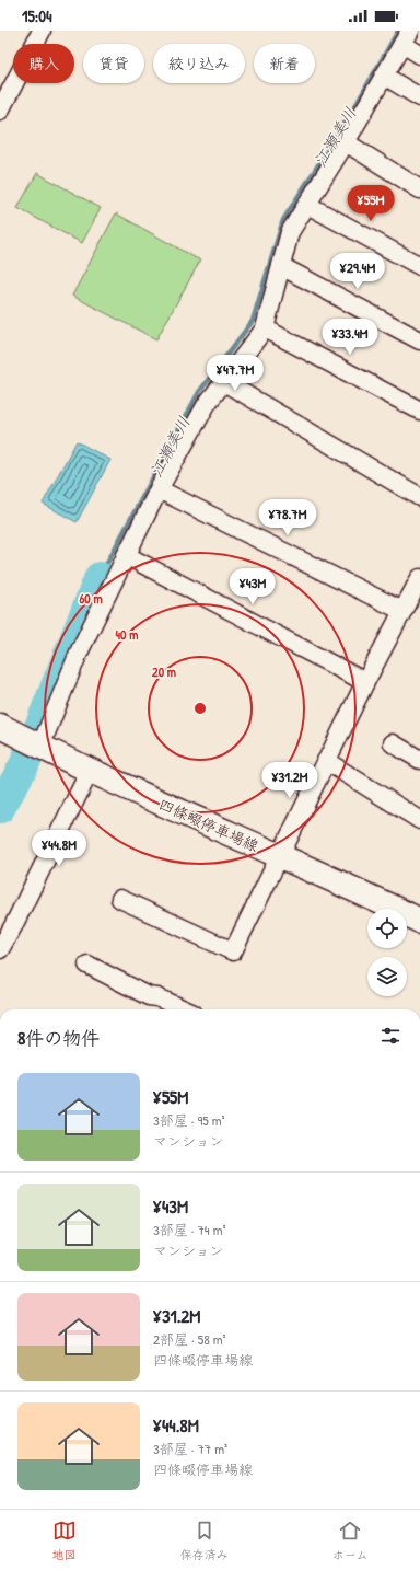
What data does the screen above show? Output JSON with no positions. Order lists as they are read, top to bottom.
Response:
{
  "streets": {
    "main road": ["四條畷停車場線"]
  },
  "water": ["江瀬美川"],
  "page": {
    "status": "15:04",
    "chip": [
      "購入",
      "賃貸",
      "絞り込み",
      "新着"
    ],
    "price": [
      "¥55M",
      "¥29.4M",
      "¥33.4M",
      "¥47.7M",
      "¥78.7M",
      "¥43M",
      "¥31.2M",
      "¥44.8M"
    ],
    "heading": "8件の物件",
    "list": [
      {
        "name": "¥55M",
        "note": "3部屋 · 95 m² · マンション"
      },
      {
        "name": "¥43M",
        "note": "3部屋 · 74 m² · マンション"
      },
      {
        "name": "¥31.2M",
        "note": "2部屋 · 58 m² · 四條畷停車場線"
      },
      {
        "name": "¥44.8M",
        "note": "3部屋 · 77 m² · 四條畷停車場線"
      }
    ],
    "tabs": ["地図", "保存済み", "ホーム"]
  },
  "rings": ["60 m", "40 m", "20 m"]
}
